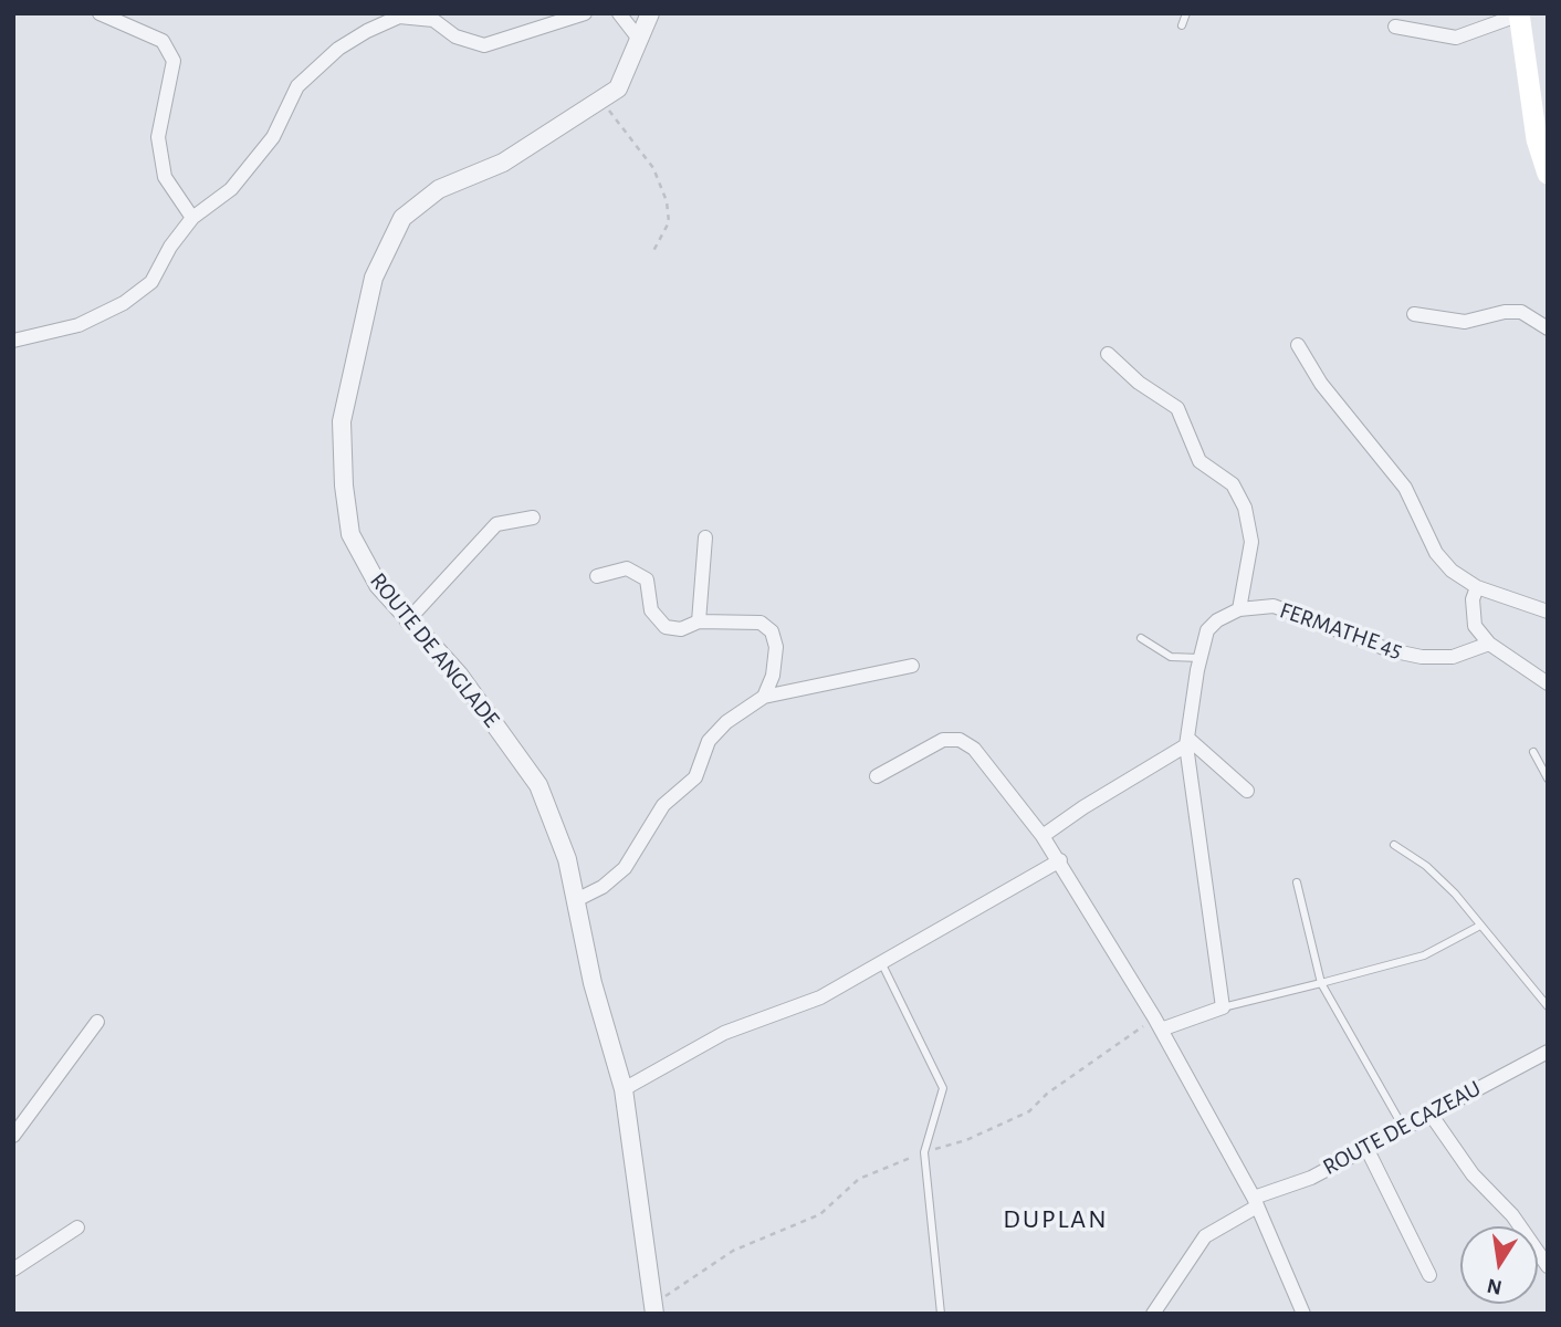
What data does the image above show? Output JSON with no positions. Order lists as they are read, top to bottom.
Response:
{
  "streets": {
    "street": ["FERMATHE 45", "ROUTE DE ANGLADE", "ROUTE DE CAZEAU"]
  },
  "districts": ["DUPLAN"],
  "north": "bottom"
}
